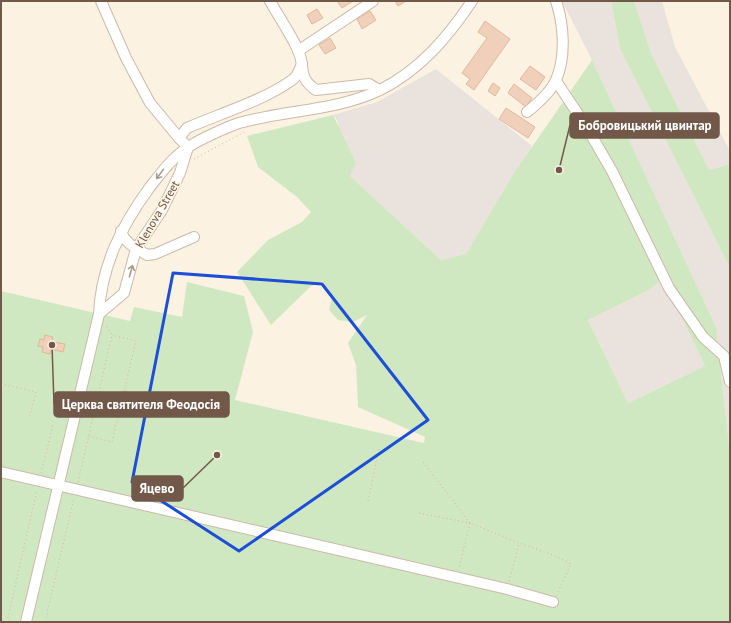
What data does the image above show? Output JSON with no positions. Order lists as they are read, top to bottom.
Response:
{
  "streets": {
    "street": ["Klenova Street"]
  },
  "places": ["Бобровицький цвинтар", "Церква святителя Феодосія", "Яцево"]
}
